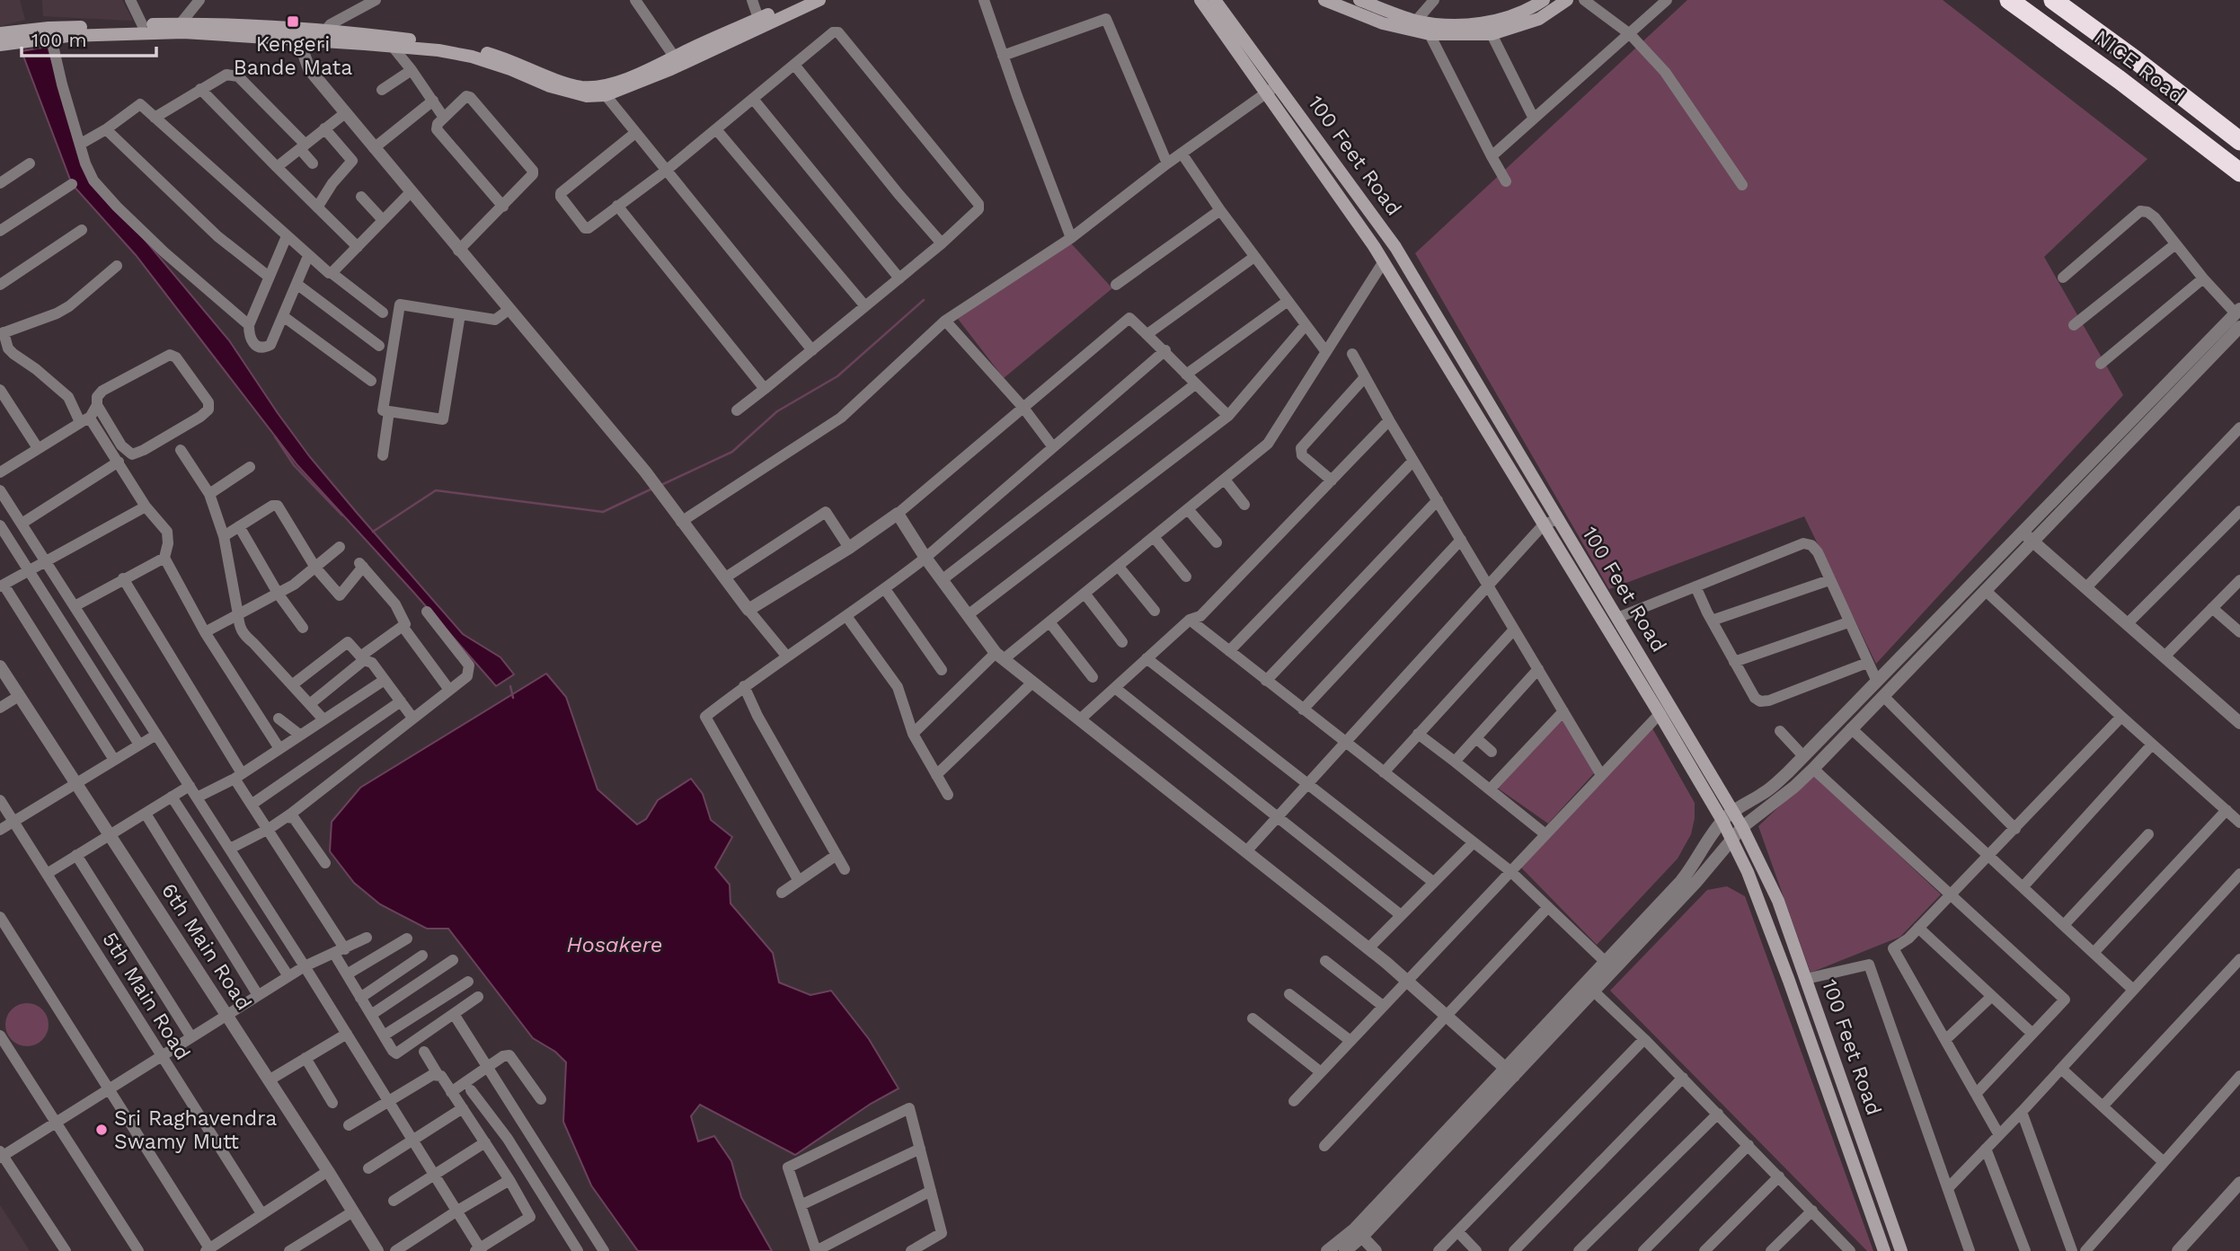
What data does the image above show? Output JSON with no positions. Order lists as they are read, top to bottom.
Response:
{
  "streets": {
    "highway": ["NICE Road"],
    "main road": ["100 Feet Road"],
    "street": ["6th Main Road", "5th Main Road"]
  },
  "water": ["Hosakere"],
  "places": {
    "transit": ["Kengeri Bande Mata"],
    "other": ["Sri Raghavendra Swamy Mutt"]
  },
  "scale_bar": "100 m"
}
